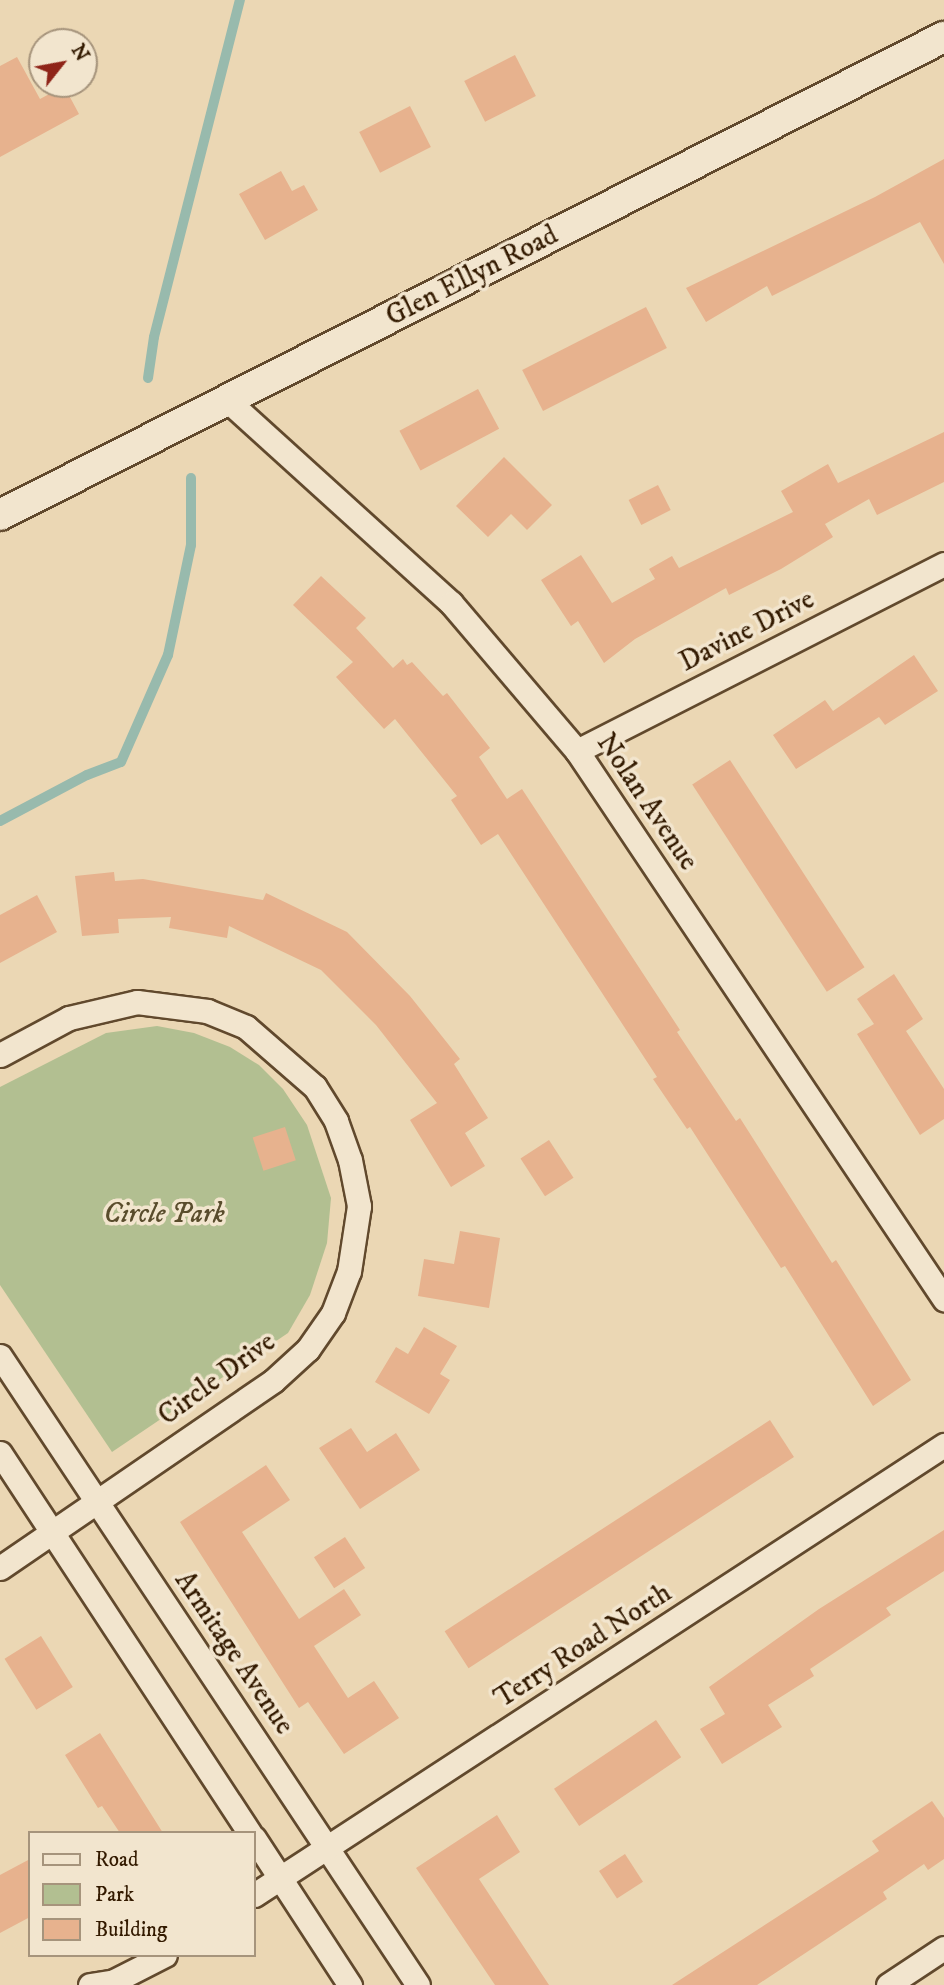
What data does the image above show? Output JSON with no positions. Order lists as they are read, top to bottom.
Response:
{
  "streets": {
    "street": [
      "Glen Ellyn Road",
      "Davine Drive",
      "Nolan Avenue",
      "Circle Drive",
      "Terry Road North",
      "Armitage Avenue"
    ]
  },
  "crossings": [
    ["Glen Ellyn Road", "Nolan Avenue"],
    ["Davine Drive", "Nolan Avenue"],
    ["Circle Drive", "Armitage Avenue"],
    ["Terry Road North", "Armitage Avenue"]
  ],
  "parks": ["Circle Park"],
  "legend": ["Road", "Park", "Building"],
  "north": "top right"
}
